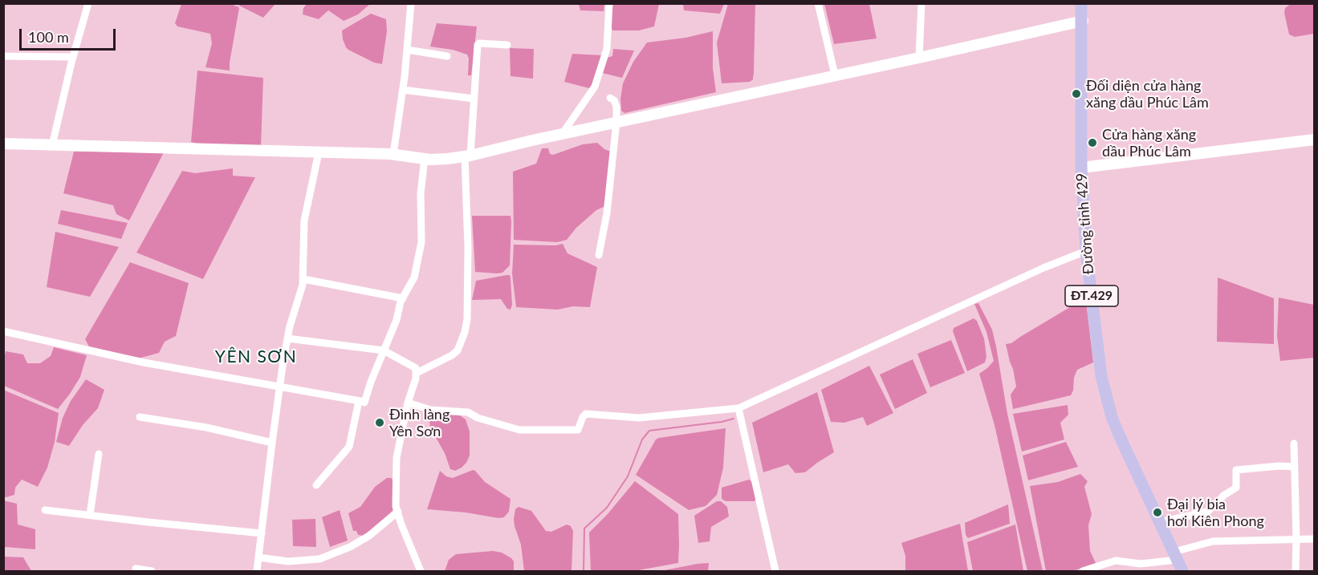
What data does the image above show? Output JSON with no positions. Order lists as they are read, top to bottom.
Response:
{
  "streets": {
    "main road": ["Đường tỉnh 429", "ĐT.429"]
  },
  "districts": ["YÊN SƠN"],
  "places": [
    "Đối diện cửa hàng xăng dầu Phúc Lâm",
    "Cửa hàng xăng dầu Phúc Lâm",
    "Đình làng Yên Sơn",
    "Đại lý bia hơi Kiên Phong"
  ],
  "scale_bar": "100 m"
}
